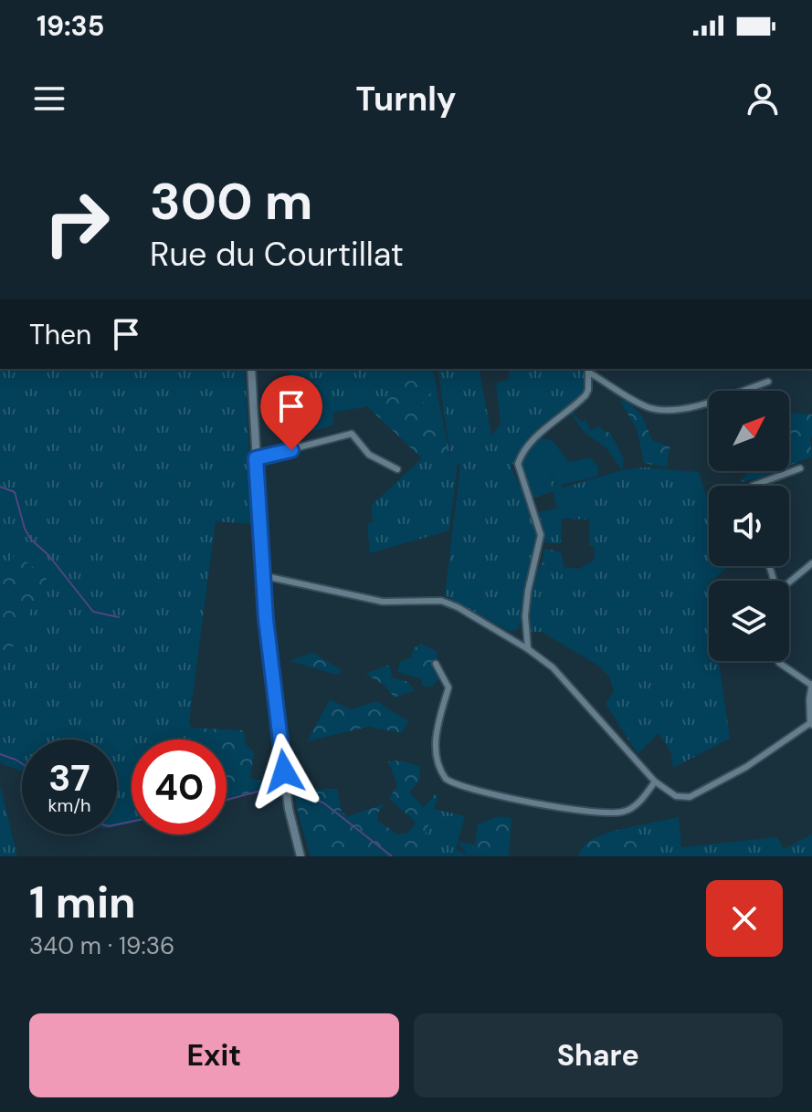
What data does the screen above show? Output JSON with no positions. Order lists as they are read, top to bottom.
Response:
{
  "north": "top right",
  "page": {
    "status": "19:35",
    "header": "Turnly",
    "turn": ["300 m", "Rue du Courtillat"],
    "then": "Then",
    "speed": "37 km/h",
    "limit": "40",
    "heading": ["1 min", "340 m · 19:36"],
    "buttons": ["Exit", "Share"]
  }
}
